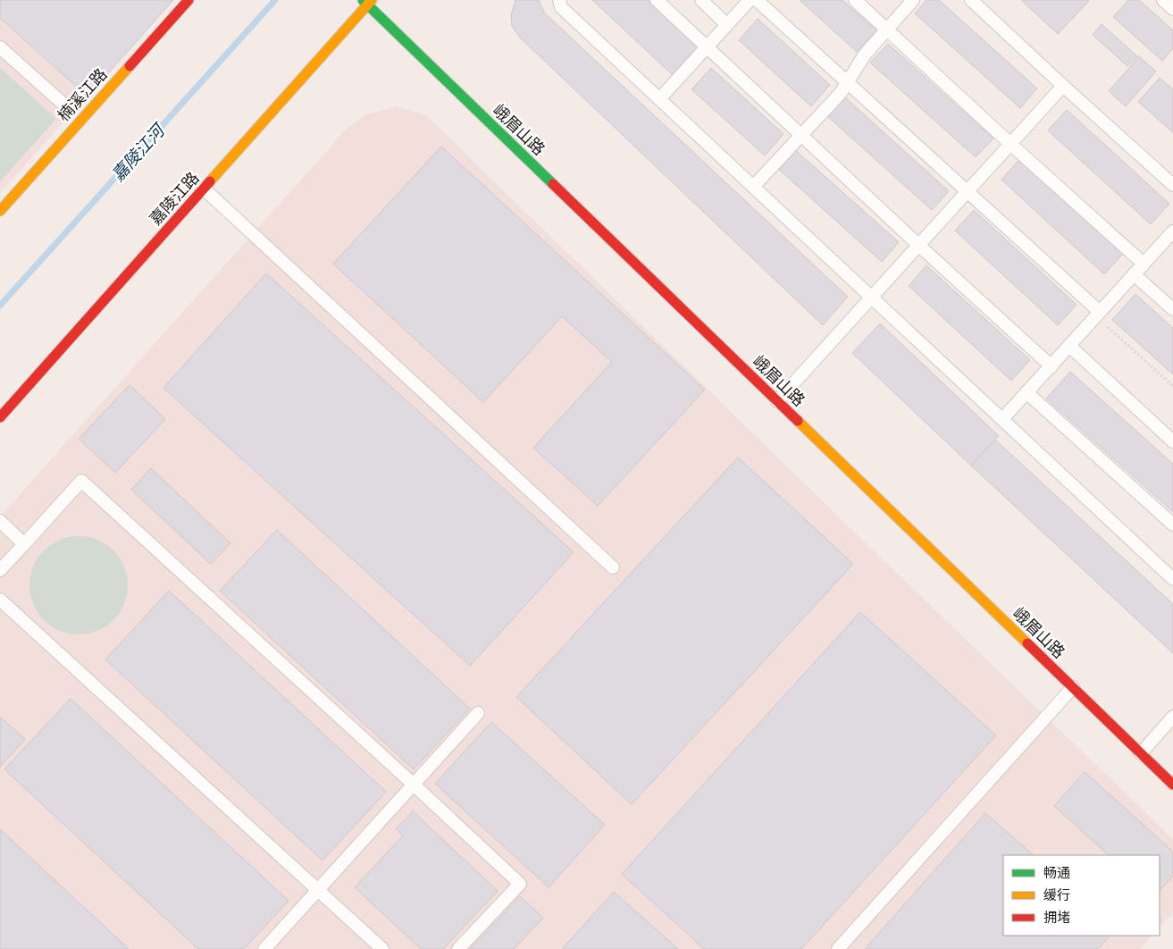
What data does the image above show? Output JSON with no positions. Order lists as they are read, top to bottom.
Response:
{
  "streets": {
    "street": ["楠溪江路", "峨眉山路", "嘉陵江路"]
  },
  "crossings": [
    ["峨眉山路", "嘉陵江路"]
  ],
  "water": ["嘉陵江河"],
  "legend": ["畅通", "缓行", "拥堵"]
}
